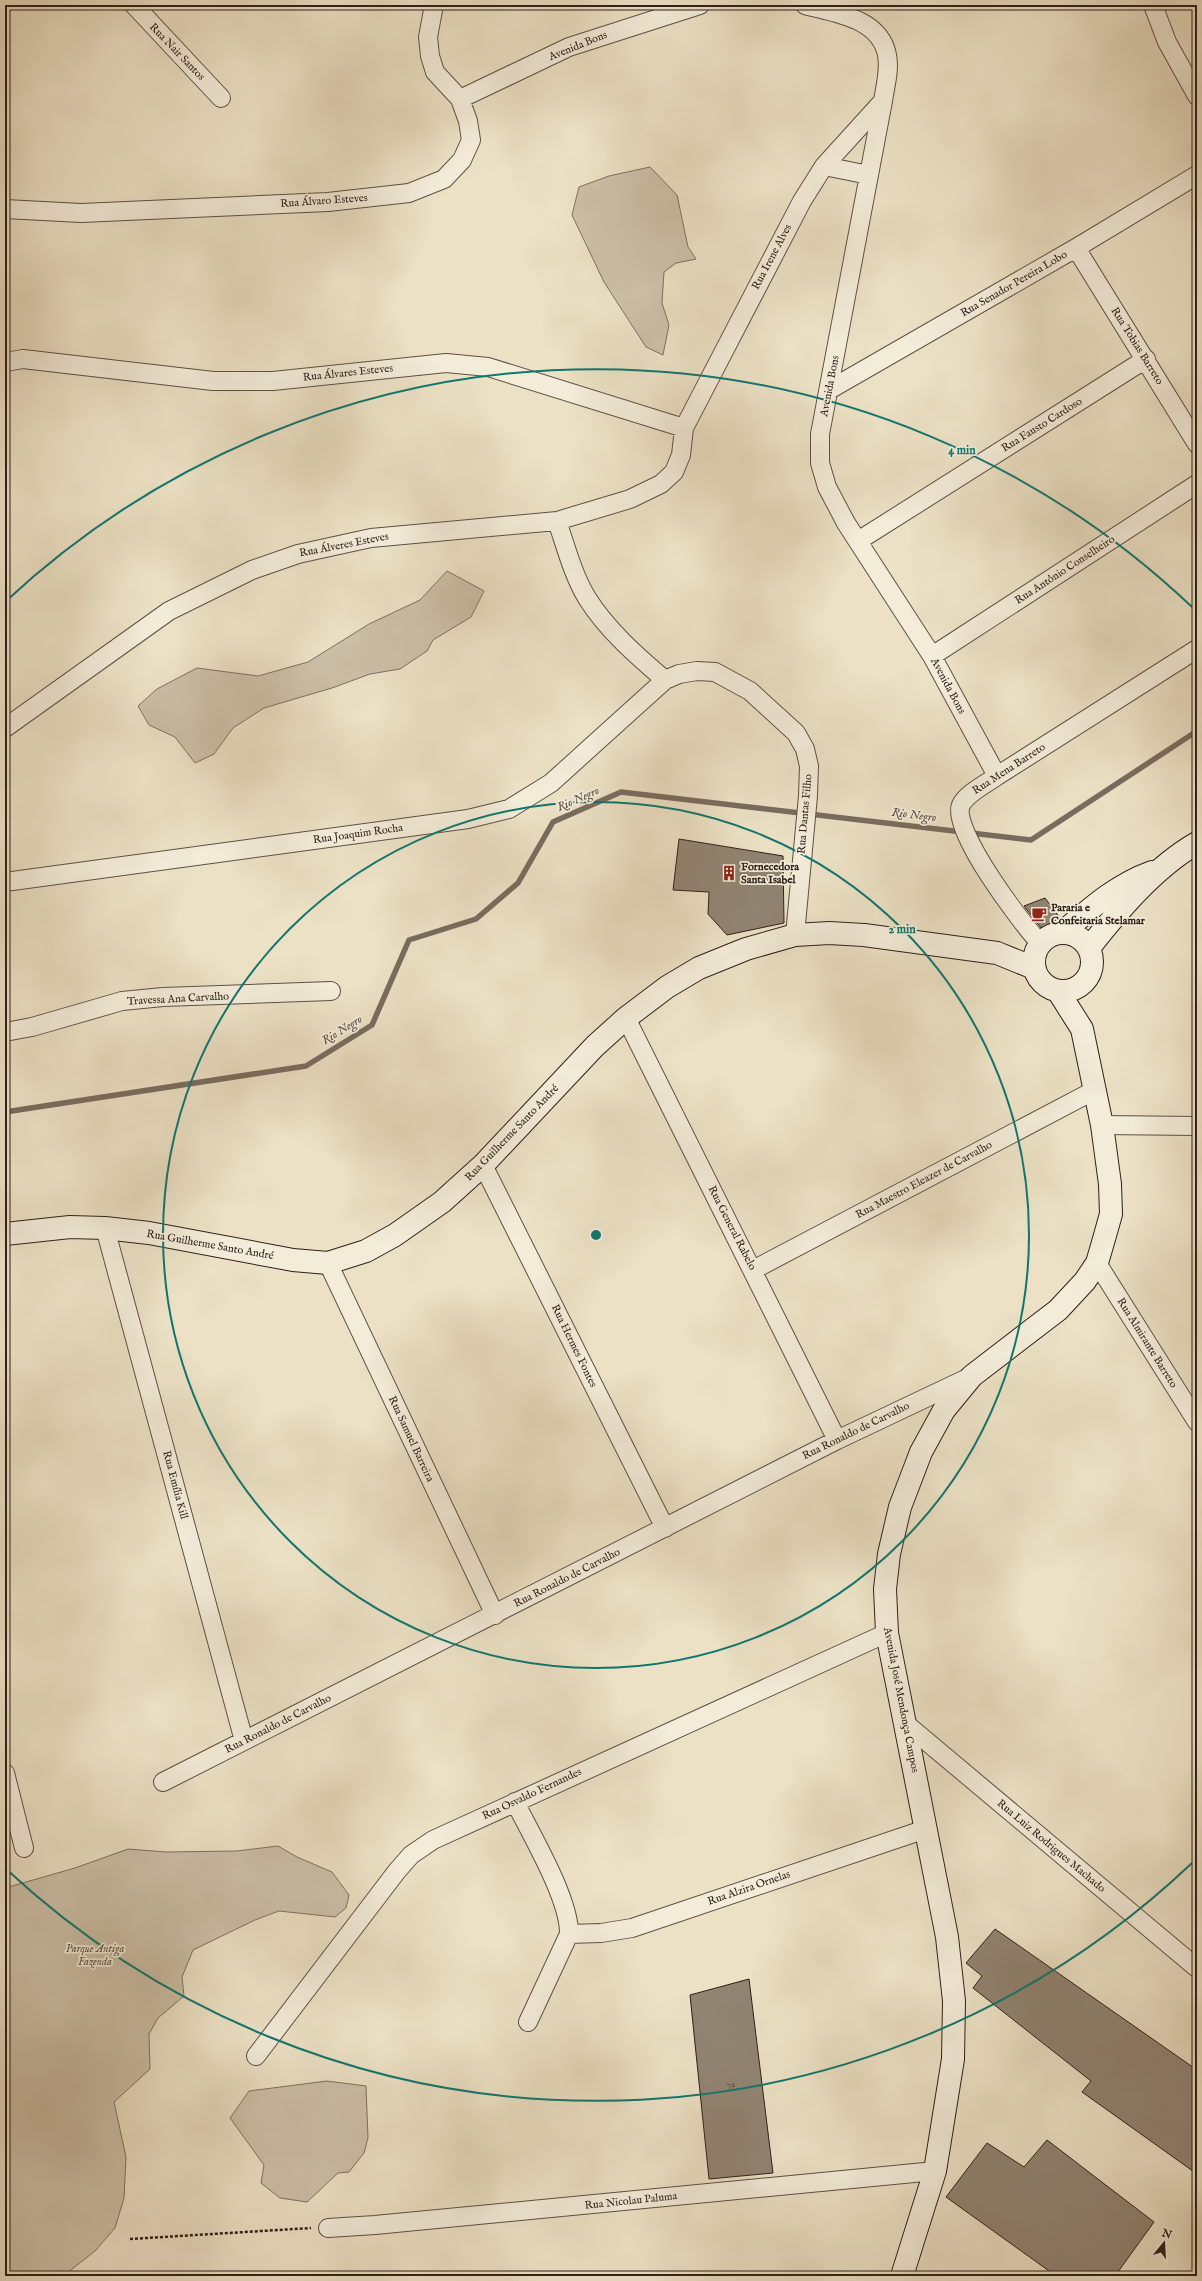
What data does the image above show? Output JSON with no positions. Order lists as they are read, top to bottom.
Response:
{
  "streets": {
    "main road": ["Rua Guilherme Santo André", "Avenida José Mendonça Campos"],
    "street": [
      "Avenida Bons",
      "Rua Nair Santos",
      "Rua Álvaro Esteves",
      "Rua Irene Alves",
      "Rua Senador Pereira Lobo",
      "Rua Tobias Barreto",
      "Rua Álvares Esteves",
      "Rua Fausto Cardoso",
      "Rua Álveres Esteves",
      "Rua Antônio Conselheiro",
      "Rua Mena Barreto",
      "Rua Dantas Filho",
      "Rua Joaquim Rocha",
      "Travessa Ana Carvalho",
      "Rua Maestro Eleazer de Carvalho",
      "Rua General Rabelo",
      "Rua Almirante Barreto",
      "Rua Hermes Fontes",
      "Rua Ronaldo de Carvalho",
      "Rua Samuel Barreira",
      "Rua Emília Kill",
      "Rua Osvaldo Fernandes",
      "Rua Luiz Rodrigues Machado",
      "Rua Alzira Ornelas",
      "Rua Nicolau Paluma"
    ]
  },
  "crossings": [
    ["Avenida Bons", "Rua Álvaro Esteves"],
    ["Avenida Bons", "Rua Irene Alves"],
    ["Avenida Bons", "Rua Senador Pereira Lobo"],
    ["Avenida Bons", "Rua Fausto Cardoso"],
    ["Avenida Bons", "Rua Antônio Conselheiro"],
    ["Avenida Bons", "Rua Mena Barreto"],
    ["Rua Irene Alves", "Rua Álvares Esteves"],
    ["Rua Irene Alves", "Rua Álveres Esteves"],
    ["Rua Senador Pereira Lobo", "Rua Tobias Barreto"],
    ["Rua Tobias Barreto", "Rua Fausto Cardoso"],
    ["Rua Álvares Esteves", "Rua Álveres Esteves"],
    ["Rua Mena Barreto", "Rua Guilherme Santo André"],
    ["Rua Mena Barreto", "Avenida José Mendonça Campos"],
    ["Rua Dantas Filho", "Rua Joaquim Rocha"],
    ["Rua Dantas Filho", "Rua Guilherme Santo André"],
    ["Rua Guilherme Santo André", "Rua General Rabelo"],
    ["Rua Guilherme Santo André", "Rua Hermes Fontes"],
    ["Rua Guilherme Santo André", "Rua Samuel Barreira"],
    ["Rua Guilherme Santo André", "Rua Emília Kill"],
    ["Rua Guilherme Santo André", "Avenida José Mendonça Campos"],
    ["Rua Maestro Eleazer de Carvalho", "Rua General Rabelo"],
    ["Rua Maestro Eleazer de Carvalho", "Avenida José Mendonça Campos"],
    ["Rua General Rabelo", "Rua Ronaldo de Carvalho"],
    ["Rua Almirante Barreto", "Avenida José Mendonça Campos"],
    ["Rua Hermes Fontes", "Rua Ronaldo de Carvalho"],
    ["Rua Ronaldo de Carvalho", "Rua Samuel Barreira"],
    ["Rua Ronaldo de Carvalho", "Rua Emília Kill"],
    ["Rua Ronaldo de Carvalho", "Avenida José Mendonça Campos"],
    ["Avenida José Mendonça Campos", "Rua Osvaldo Fernandes"],
    ["Avenida José Mendonça Campos", "Rua Luiz Rodrigues Machado"],
    ["Avenida José Mendonça Campos", "Rua Alzira Ornelas"],
    ["Avenida José Mendonça Campos", "Rua Nicolau Paluma"]
  ],
  "water": ["Rio Negro"],
  "parks": ["Parque Antiga Fazenda"],
  "places": {
    "building": ["Fornecedora Santa Isabel"],
    "cafe": ["Pararia e Confeitaria Stelamar"]
  },
  "house_numbers": ["72"],
  "north": "top",
  "rings": ["4 min", "2 min"]
}
